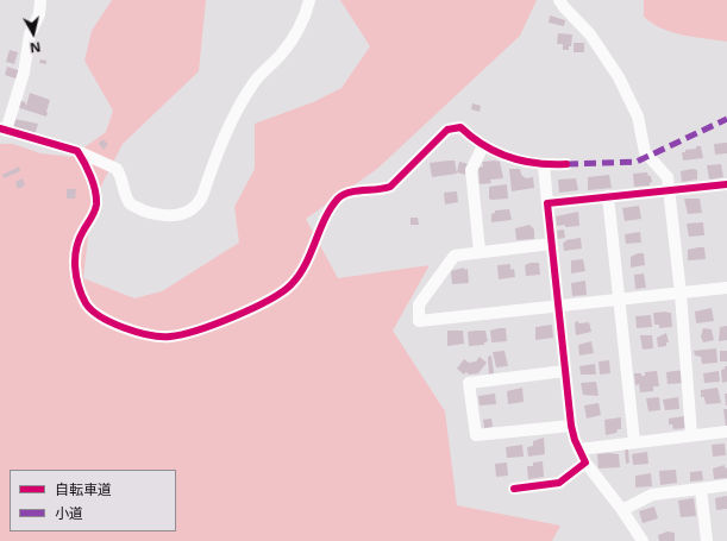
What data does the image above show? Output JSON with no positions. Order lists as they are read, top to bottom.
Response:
{
  "legend": ["自転車道", "小道"],
  "north": "bottom"
}
